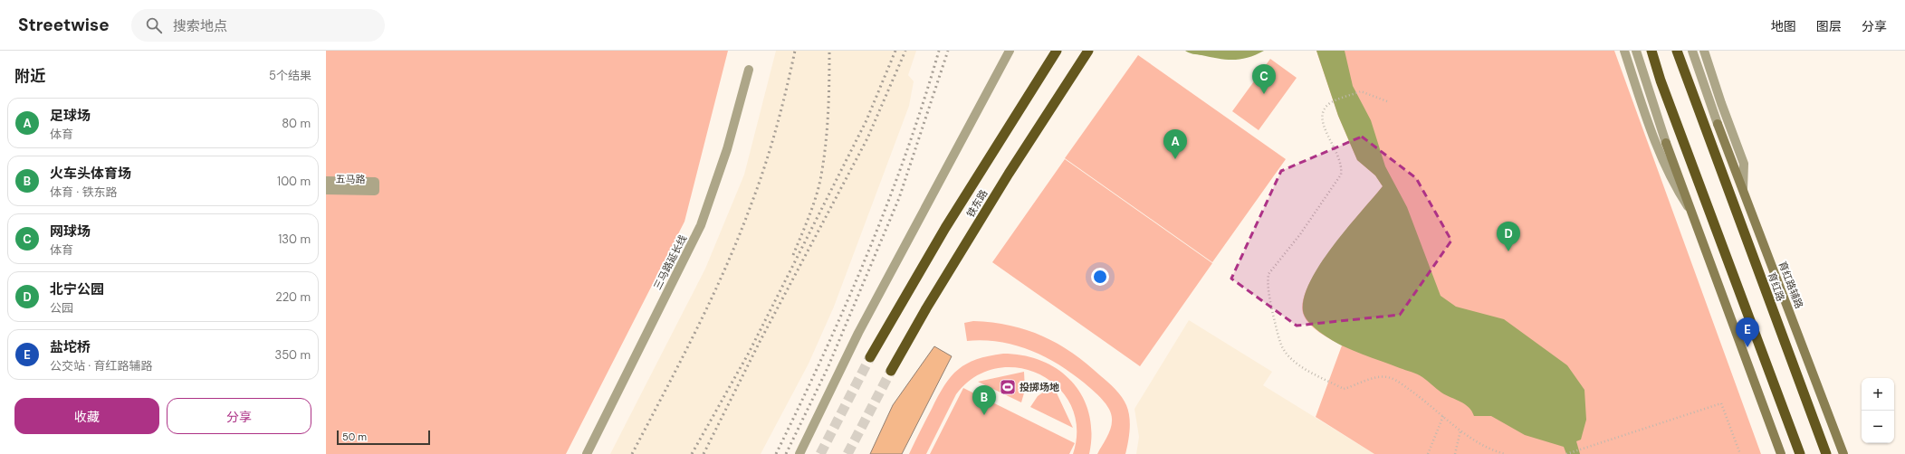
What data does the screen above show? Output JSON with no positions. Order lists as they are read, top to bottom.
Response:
{
  "streets": {
    "highway": ["铁东路", "育红路"],
    "main road": ["育红路辅路"],
    "street": ["五马路", "三马路延长线"]
  },
  "places": {
    "sports": ["投掷场地"]
  },
  "scale_bar": "50 m",
  "page": {
    "header": "Streetwise",
    "search": "搜索地点",
    "nav": ["地图", "图层", "分享"],
    "heading": ["附近", "5个结果"],
    "pins": [
      "C",
      "A",
      "D",
      "E",
      "B"
    ],
    "list": [
      {
        "mark": "A",
        "name": "足球场",
        "note": "体育",
        "value": "80 m"
      },
      {
        "mark": "B",
        "name": "火车头体育场",
        "note": "体育 · 铁东路",
        "value": "100 m"
      },
      {
        "mark": "C",
        "name": "网球场",
        "note": "体育",
        "value": "130 m"
      },
      {
        "mark": "D",
        "name": "北宁公园",
        "note": "公园",
        "value": "220 m"
      },
      {
        "mark": "E",
        "name": "盐坨桥",
        "note": "公交站 · 育红路辅路",
        "value": "350 m"
      }
    ],
    "map_buttons": ["+", "−"],
    "buttons": ["收藏", "分享"],
    "scale": "50 m"
  }
}
